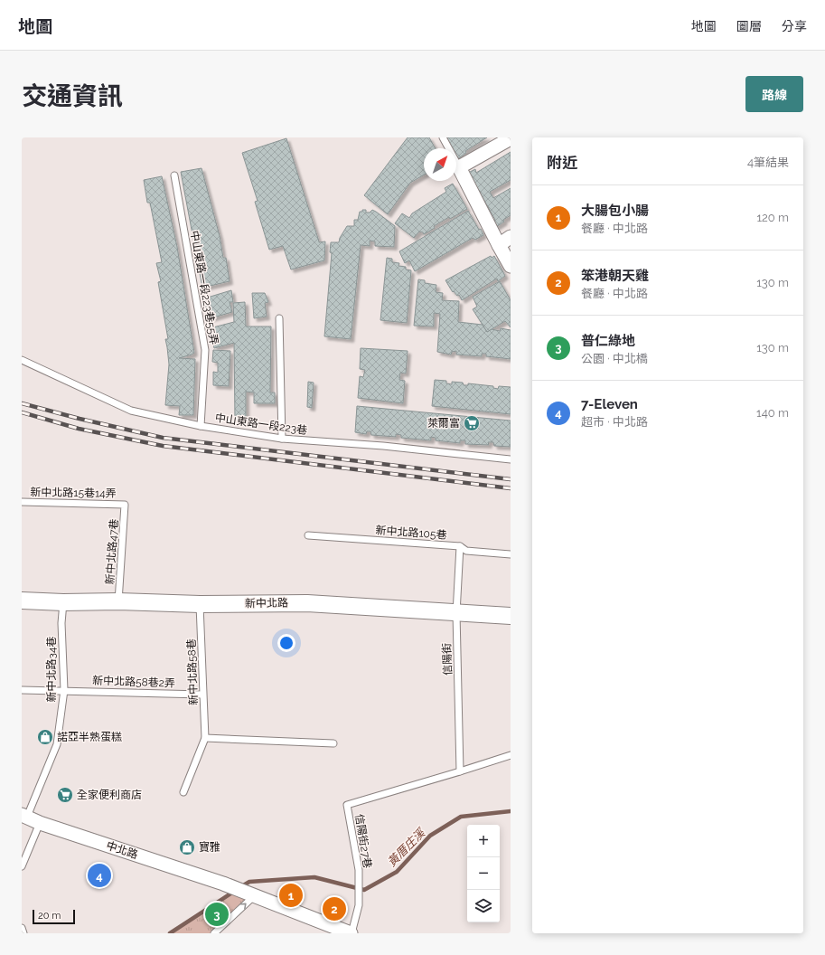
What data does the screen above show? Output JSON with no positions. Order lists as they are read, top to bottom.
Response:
{
  "streets": {
    "street": ["新中北路", "中北路"],
    "lane": [
      "中山東路一段223巷55弄",
      "中山東路一段223巷",
      "新中北路15巷14弄",
      "新中北路105巷",
      "新中北路47巷",
      "信陽街",
      "新中北路34巷",
      "新中北路58巷",
      "新中北路58巷2弄",
      "信陽街27巷"
    ]
  },
  "crossings": [
    ["中山東路一段223巷55弄", "中山東路一段223巷"],
    ["新中北路15巷14弄", "新中北路47巷"],
    ["新中北路105巷", "信陽街"],
    ["新中北路47巷", "新中北路"],
    ["新中北路", "信陽街"],
    ["新中北路", "新中北路34巷"],
    ["新中北路", "新中北路58巷"],
    ["信陽街", "信陽街27巷"],
    ["新中北路34巷", "新中北路58巷2弄"],
    ["新中北路34巷", "中北路"],
    ["新中北路58巷", "新中北路58巷2弄"]
  ],
  "water": ["黃厝庄溪"],
  "places": {
    "supermarket": ["萊爾富", "全家便利商店"],
    "shop": ["諾亞半熟蛋糕", "寶雅"]
  },
  "scale_bar": "20 m",
  "north": "top right",
  "page": {
    "header": "地圖",
    "nav": ["地圖", "圖層", "分享"],
    "title": "交通資訊",
    "buttons": "路線",
    "heading": ["附近", "4筆結果"],
    "list": [
      {
        "mark": "1",
        "name": "大腸包小腸",
        "note": "餐廳 · 中北路",
        "value": "120 m"
      },
      {
        "mark": "2",
        "name": "笨港朝天雞",
        "note": "餐廳 · 中北路",
        "value": "130 m"
      },
      {
        "mark": "3",
        "name": "普仁綠地",
        "note": "公園 · 中北橋",
        "value": "130 m"
      },
      {
        "mark": "4",
        "name": "7-Eleven",
        "note": "超市 · 中北路",
        "value": "140 m"
      }
    ],
    "map_buttons": ["+", "−"],
    "pins": [
      "4",
      "1",
      "2",
      "3"
    ],
    "scale": "20 m"
  }
}
